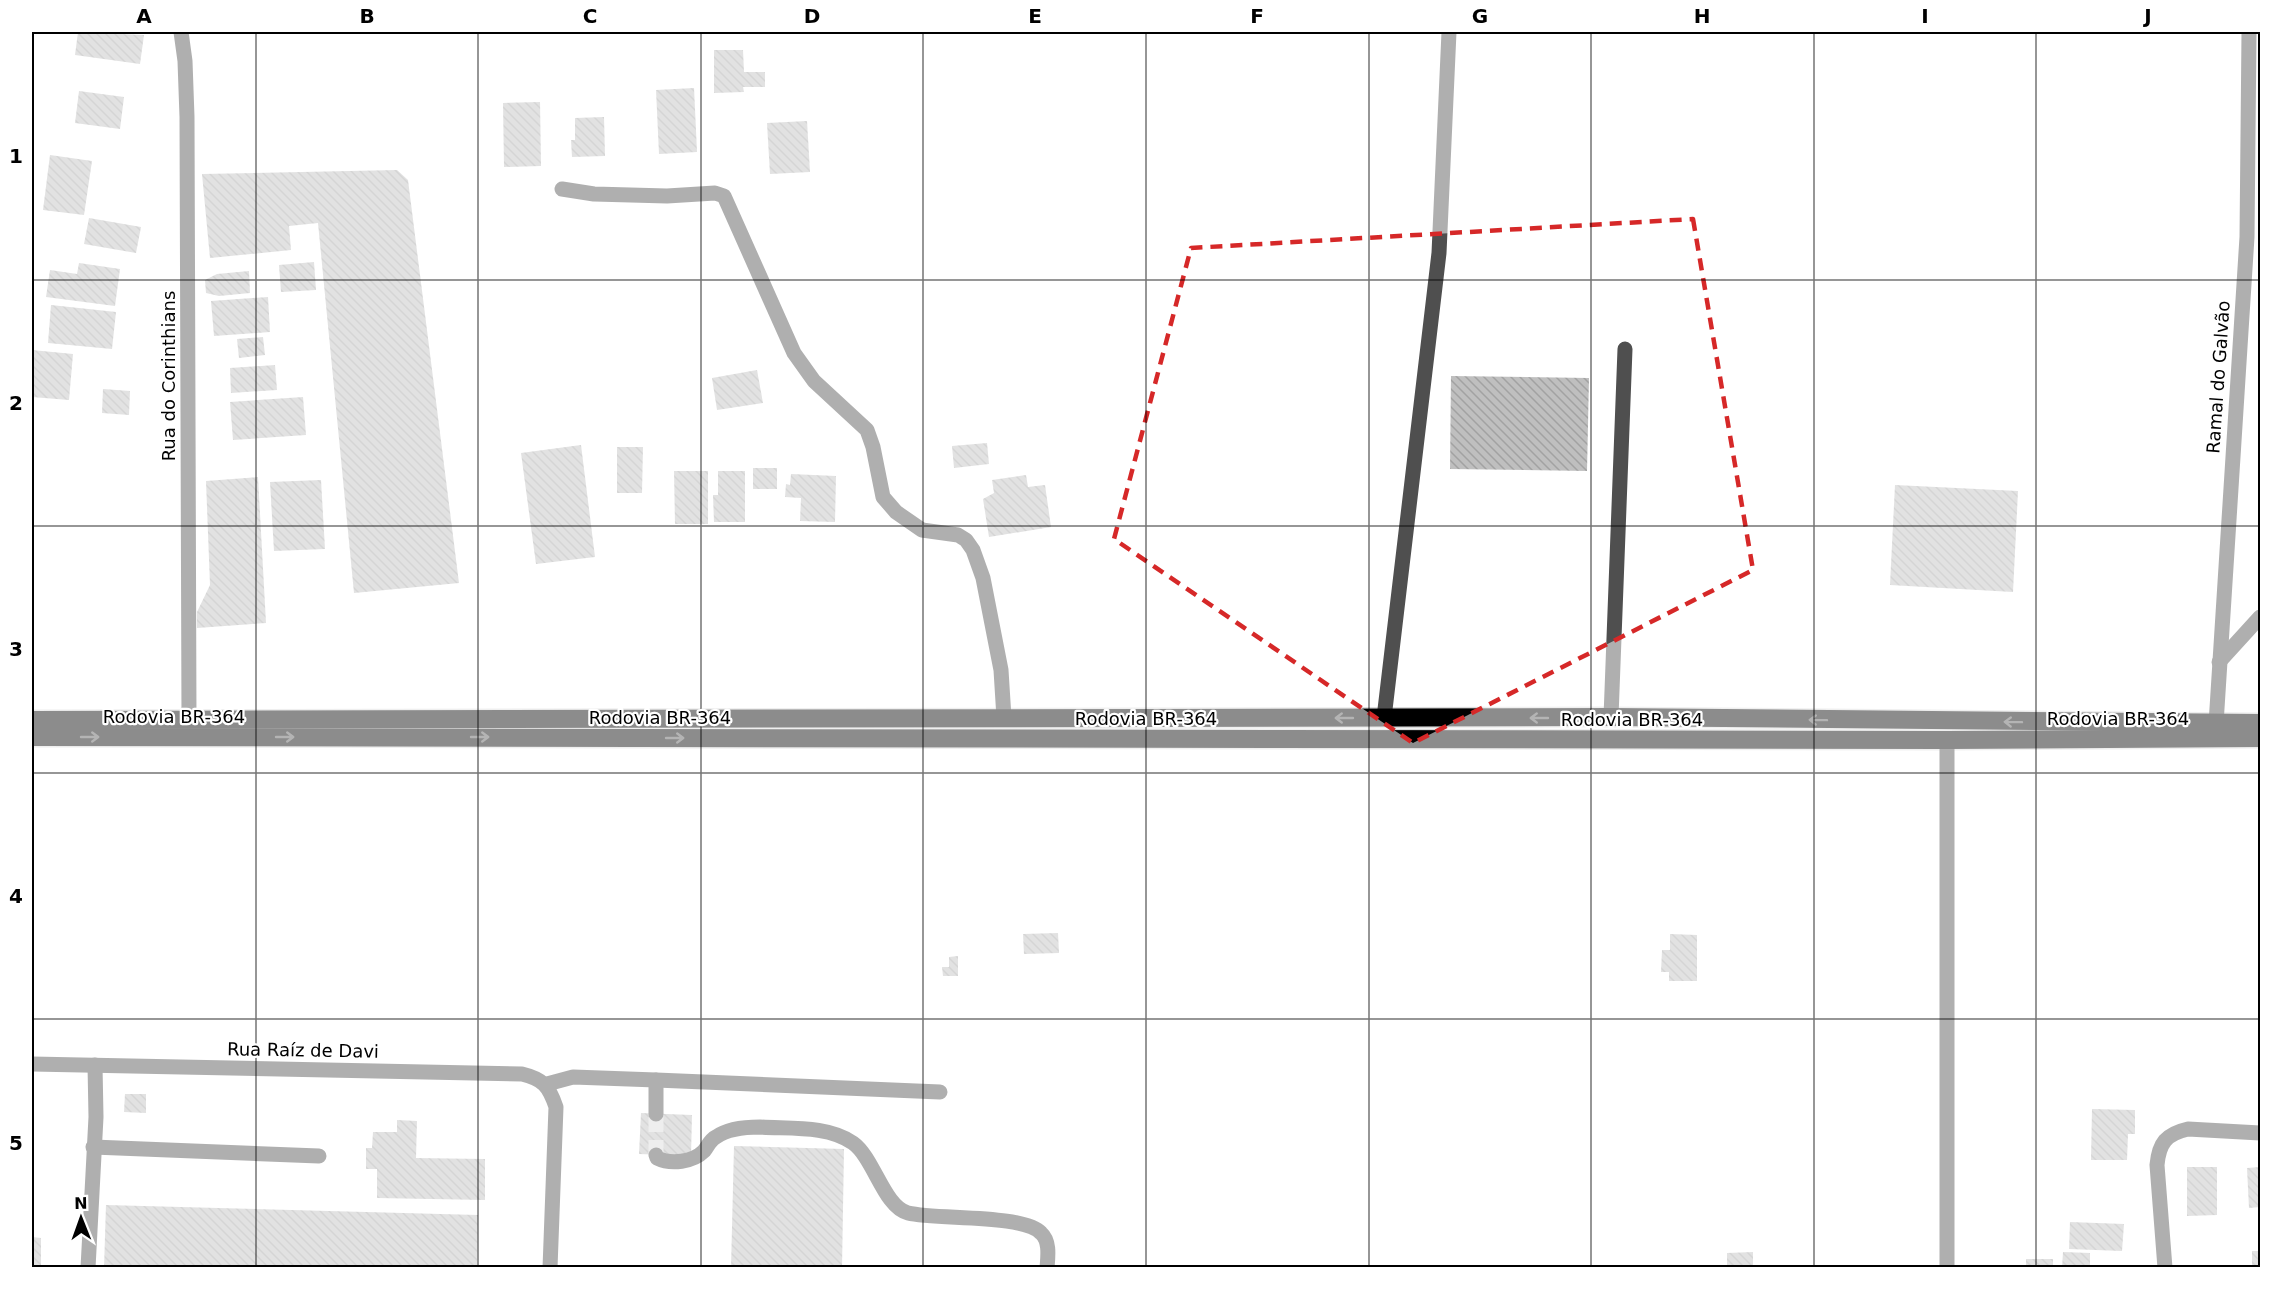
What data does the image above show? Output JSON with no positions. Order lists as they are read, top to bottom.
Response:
{
  "streets": {
    "highway": ["Rodovia BR-364"],
    "street": ["Rua do Corinthians", "Ramal do Galvão", "Rua Raíz de Davi"]
  },
  "north": "top",
  "grid": {
    "columns": [
      "A",
      "B",
      "C",
      "D",
      "E",
      "F",
      "G",
      "H",
      "I",
      "J"
    ],
    "rows": [
      "1",
      "2",
      "3",
      "4",
      "5"
    ]
  }
}
